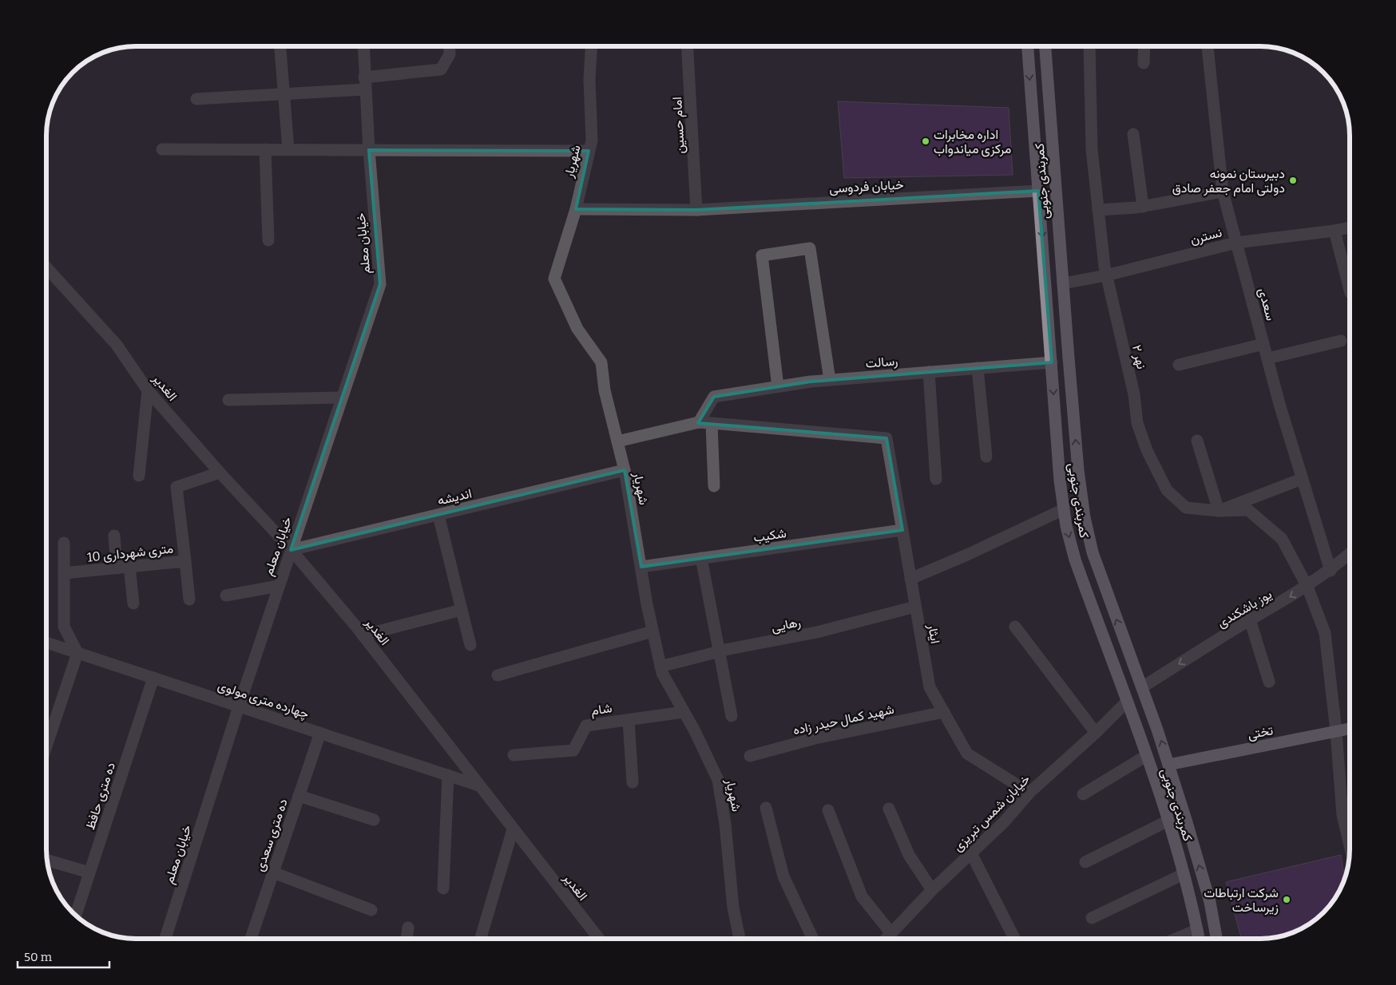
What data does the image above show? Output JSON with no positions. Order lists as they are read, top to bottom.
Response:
{
  "streets": {
    "main road": ["کمربندی جنوبی", "تختی"],
    "street": [
      "امام حسین",
      "شهریار",
      "خیابان فردوسی",
      "نسترن",
      "خیابان معلم",
      "سعدی",
      "نهر ۲",
      "رسالت",
      "الغدیر",
      "اندیشه",
      "شکیب",
      "10 متری شهرداری",
      "یوز باشکندی",
      "رهایی",
      "ایثار",
      "چهارده متری مولوی",
      "شام",
      "شهید کمال حیدر زاده",
      "ده متری حافظ",
      "خیابان شمس تبریزی",
      "ده متری سعدی"
    ]
  },
  "crossings": [
    ["امام حسین", "خیابان فردوسی"],
    ["شهریار", "خیابان فردوسی"],
    ["شهریار", "اندیشه"],
    ["شهریار", "شکیب"],
    ["شهریار", "رهایی"],
    ["شهریار", "شام"],
    ["کمربندی جنوبی", "خیابان فردوسی"],
    ["کمربندی جنوبی", "نسترن"],
    ["کمربندی جنوبی", "رسالت"],
    ["کمربندی جنوبی", "یوز باشکندی"],
    ["کمربندی جنوبی", "تختی"],
    ["کمربندی جنوبی", "خیابان شمس تبریزی"],
    ["نسترن", "سعدی"],
    ["نسترن", "نهر ۲"],
    ["خیابان معلم", "الغدیر"],
    ["خیابان معلم", "اندیشه"],
    ["خیابان معلم", "چهارده متری مولوی"],
    ["سعدی", "یوز باشکندی"],
    ["نهر ۲", "یوز باشکندی"],
    ["نهر ۲", "تختی"],
    ["الغدیر", "اندیشه"],
    ["الغدیر", "10 متری شهرداری"],
    ["الغدیر", "چهارده متری مولوی"],
    ["شکیب", "ایثار"],
    ["رهایی", "ایثار"],
    ["ایثار", "شهید کمال حیدر زاده"],
    ["ایثار", "خیابان شمس تبریزی"],
    ["چهارده متری مولوی", "ده متری حافظ"],
    ["چهارده متری مولوی", "ده متری سعدی"]
  ],
  "one_way": ["یوز باشکندی"],
  "places": ["اداره مخابرات مرکزی میاندواب", "دبیرستان نمونه دولتی امام جعفر صادق", "شرکت ارتباطات زیرساخت"],
  "scale_bar": "50 m"
}
